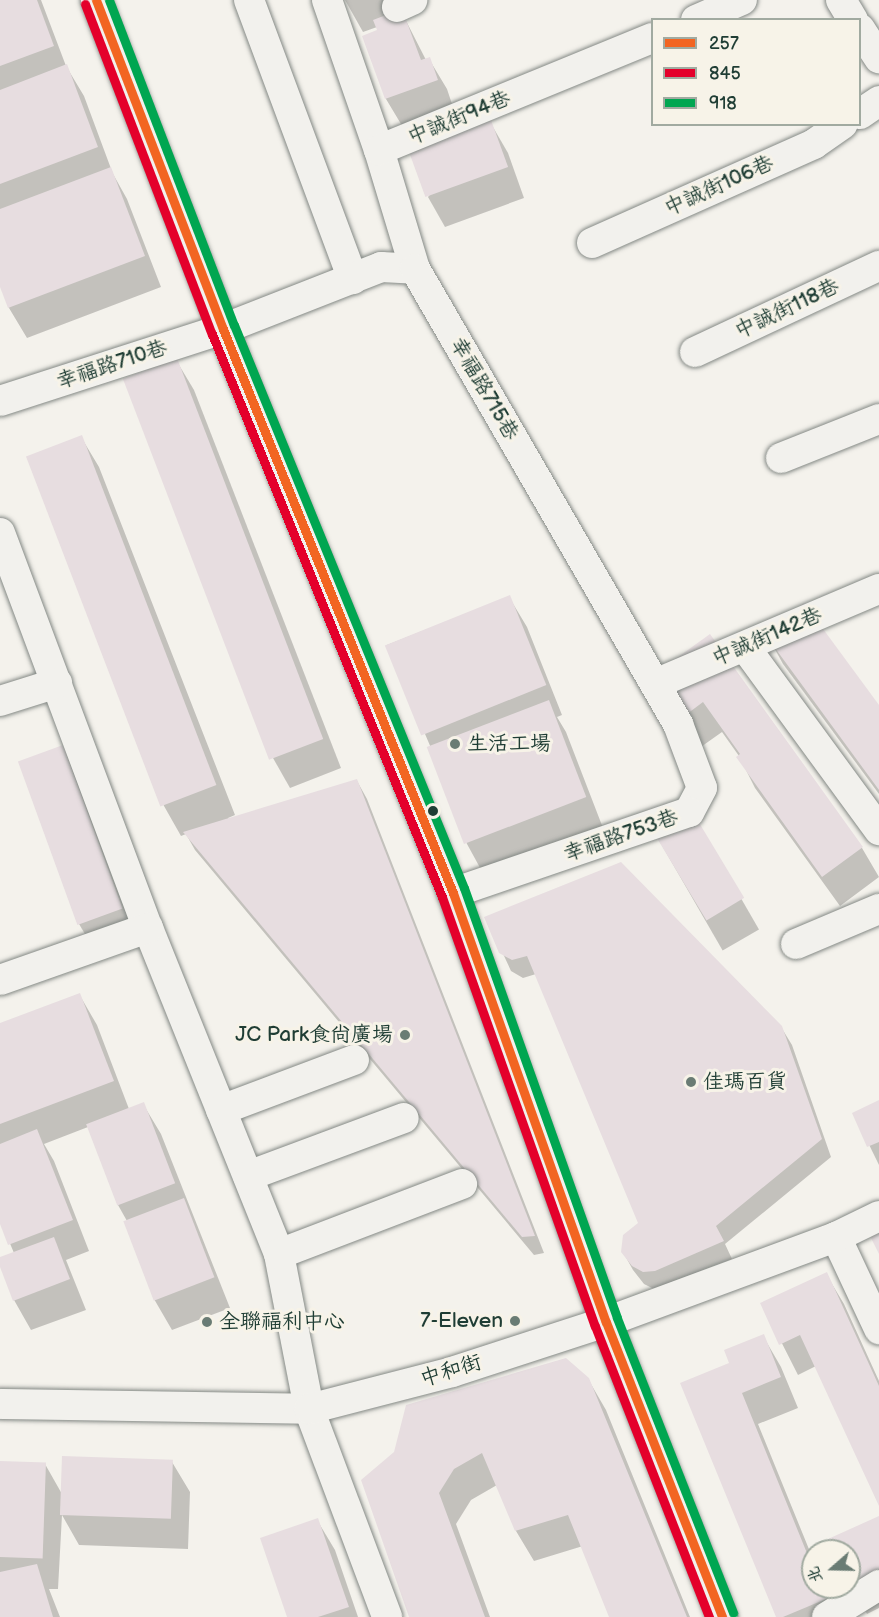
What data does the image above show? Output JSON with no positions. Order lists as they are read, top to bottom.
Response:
{
  "streets": {
    "street": [
      "中誠街94巷",
      "中誠街106巷",
      "中誠街118巷",
      "幸福路710巷",
      "幸福路715巷",
      "中誠街142巷",
      "幸福路753巷",
      "中和街"
    ]
  },
  "crossings": [
    ["幸福路715巷", "中誠街142巷"],
    ["幸福路715巷", "幸福路753巷"],
    ["中誠街142巷", "幸福路753巷"]
  ],
  "places": [
    "生活工場",
    "JC Park食尚廣場",
    "佳瑪百貨",
    "7-Eleven",
    "全聯福利中心"
  ],
  "lines": ["transit line 257", "transit line 918", "transit line 845"],
  "legend": ["257", "845", "918"],
  "north": "left"
}
